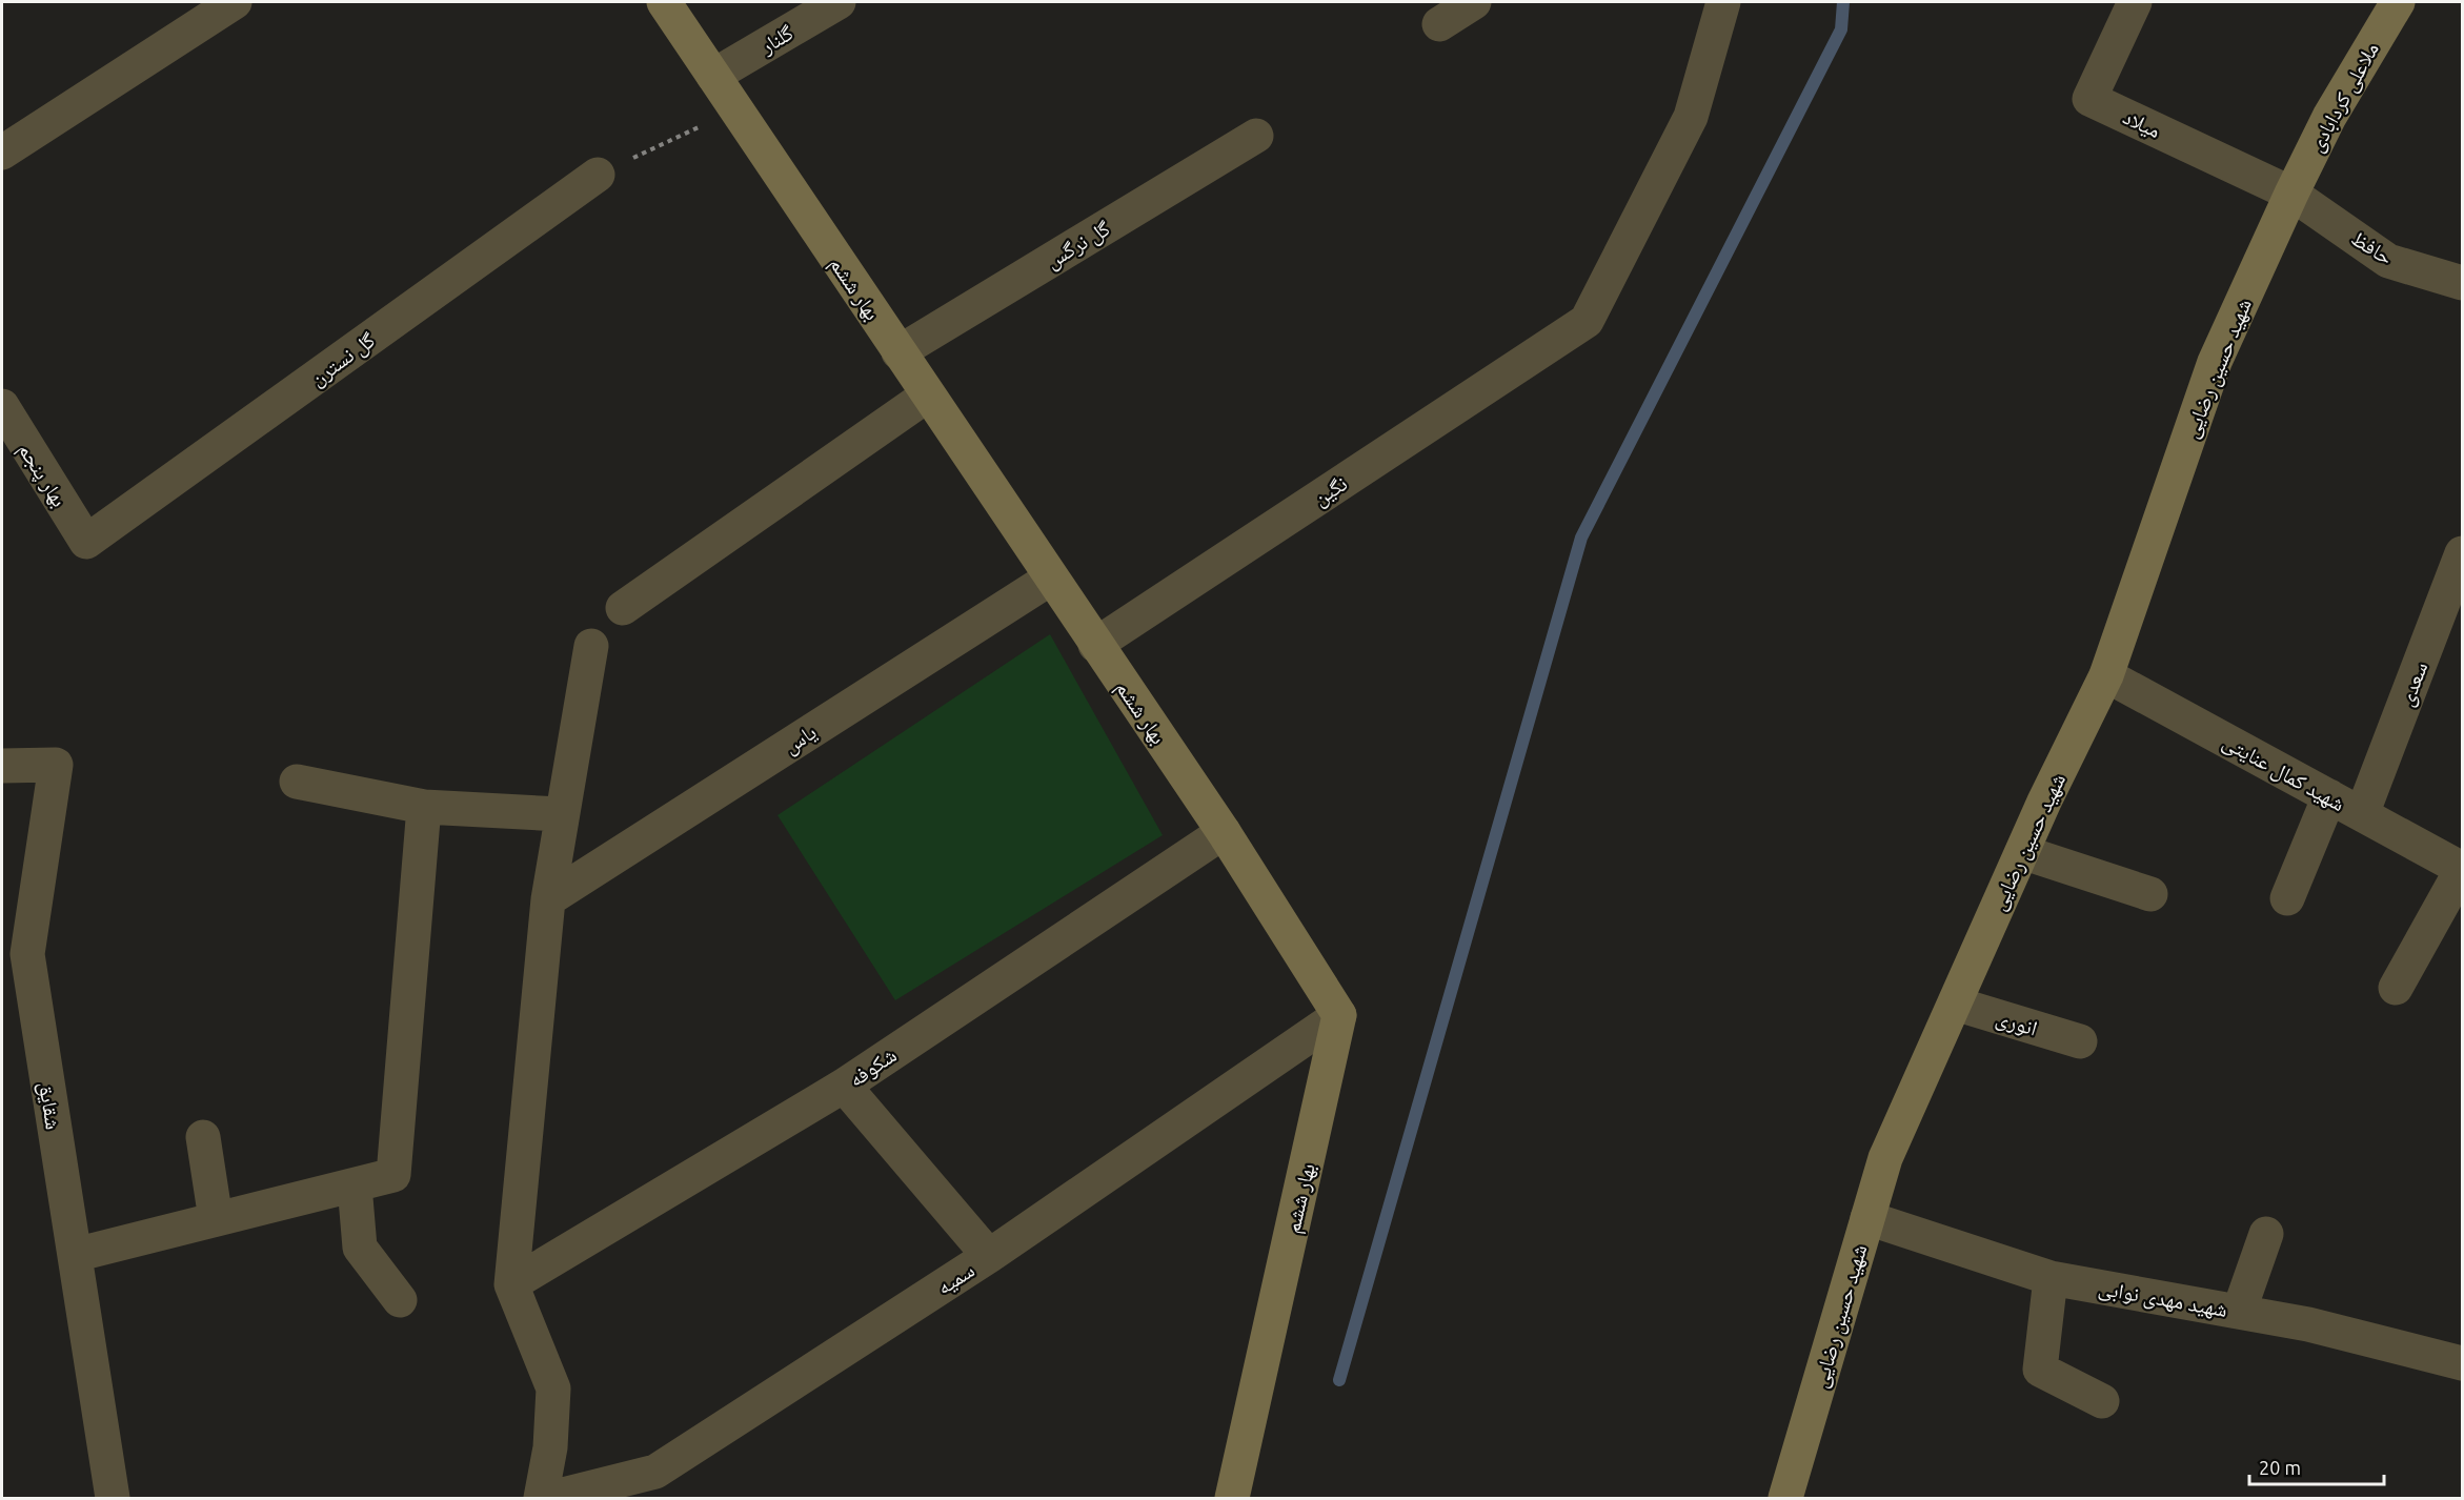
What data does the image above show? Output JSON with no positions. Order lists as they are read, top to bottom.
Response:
{
  "streets": {
    "street": [
      "گلنار",
      "ملاعلی کردابادی",
      "میلاد",
      "گل نرگس",
      "حافظ",
      "بهار ششم",
      "گل نسترن",
      "شهید حسین رضایی",
      "بهار پنجم",
      "نگین",
      "سعدی",
      "یاس",
      "شهید کمال عنایتی",
      "انوری",
      "شکوفه",
      "شقایق",
      "سمیه",
      "شهید مهدی نوابی"
    ]
  },
  "crossings": [
    ["گلنار", "بهار ششم"],
    ["ملاعلی کردابادی", "میلاد"],
    ["ملاعلی کردابادی", "حافظ"],
    ["ملاعلی کردابادی", "شهید حسین رضایی"],
    ["میلاد", "حافظ"],
    ["میلاد", "شهید حسین رضایی"],
    ["گل نرگس", "بهار ششم"],
    ["حافظ", "شهید حسین رضایی"],
    ["بهار ششم", "نگین"],
    ["بهار ششم", "یاس"],
    ["بهار ششم", "شکوفه"],
    ["بهار ششم", "سمیه"],
    ["گل نسترن", "بهار پنجم"],
    ["شهید حسین رضایی", "شهید کمال عنایتی"],
    ["شهید حسین رضایی", "انوری"],
    ["شهید حسین رضایی", "شهید مهدی نوابی"],
    ["سعدی", "شهید کمال عنایتی"]
  ],
  "scale_bar": "20 m"
}
